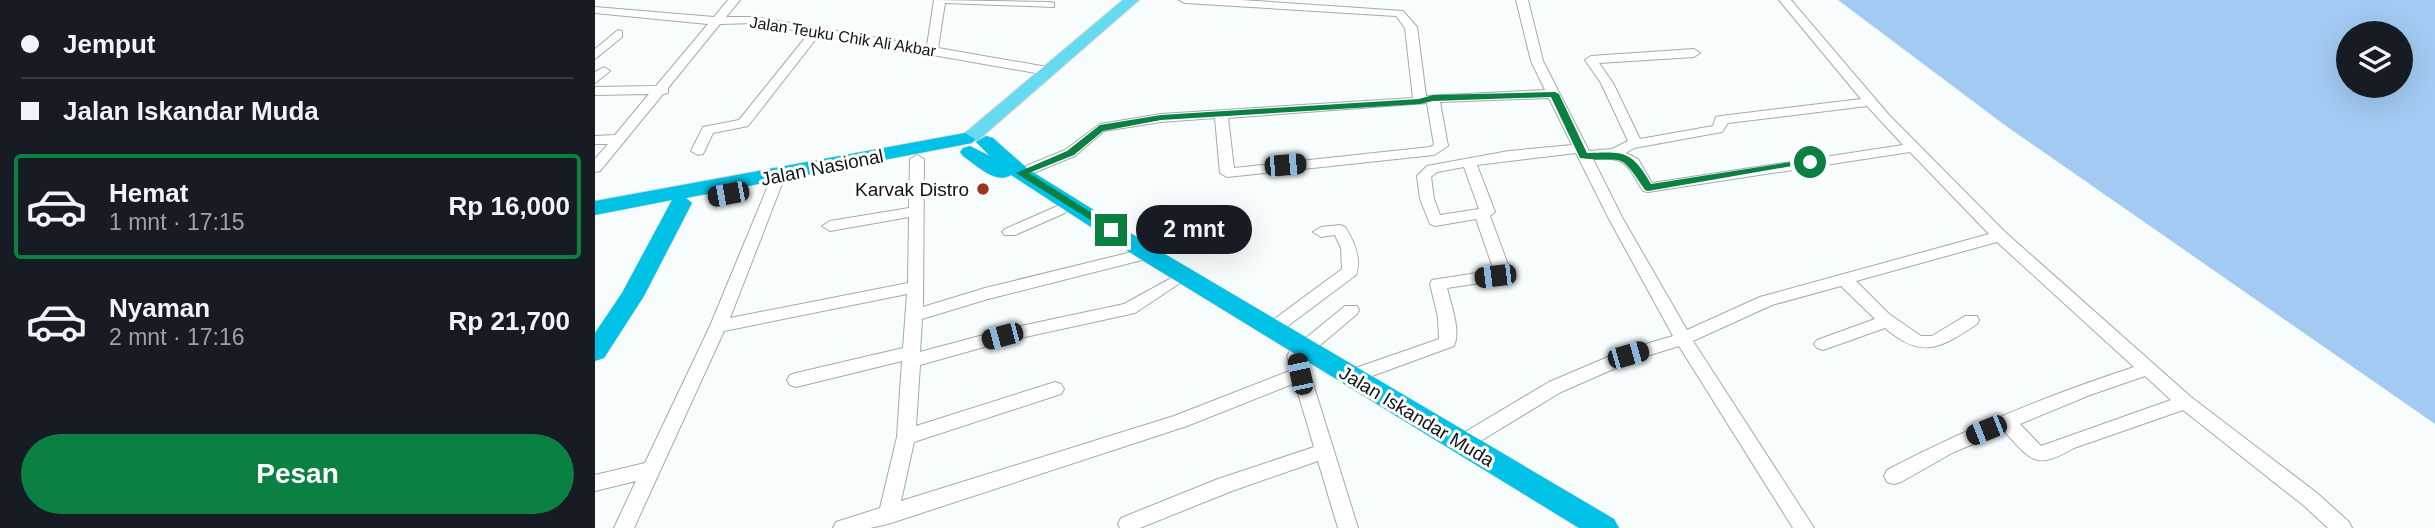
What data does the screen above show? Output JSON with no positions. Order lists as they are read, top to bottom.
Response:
{
  "streets": {
    "highway": ["Jalan Nasional", "Jalan Iskandar Muda"],
    "street": ["Jalan Teuku Chik Ali Akbar"]
  },
  "crossings": [
    ["Jalan Nasional", "Jalan Iskandar Muda"]
  ],
  "places": ["Karvak Distro"],
  "page": {
    "banner": ["Jemput", "Jalan Iskandar Muda"],
    "list": [
      {
        "name": "Hemat",
        "note": "1 mnt · 17:15",
        "value": "Rp 16,000"
      },
      {
        "name": "Nyaman",
        "note": "2 mnt · 17:16",
        "value": "Rp 21,700"
      }
    ],
    "bubble": "2 mnt",
    "buttons": "Pesan"
  }
}
